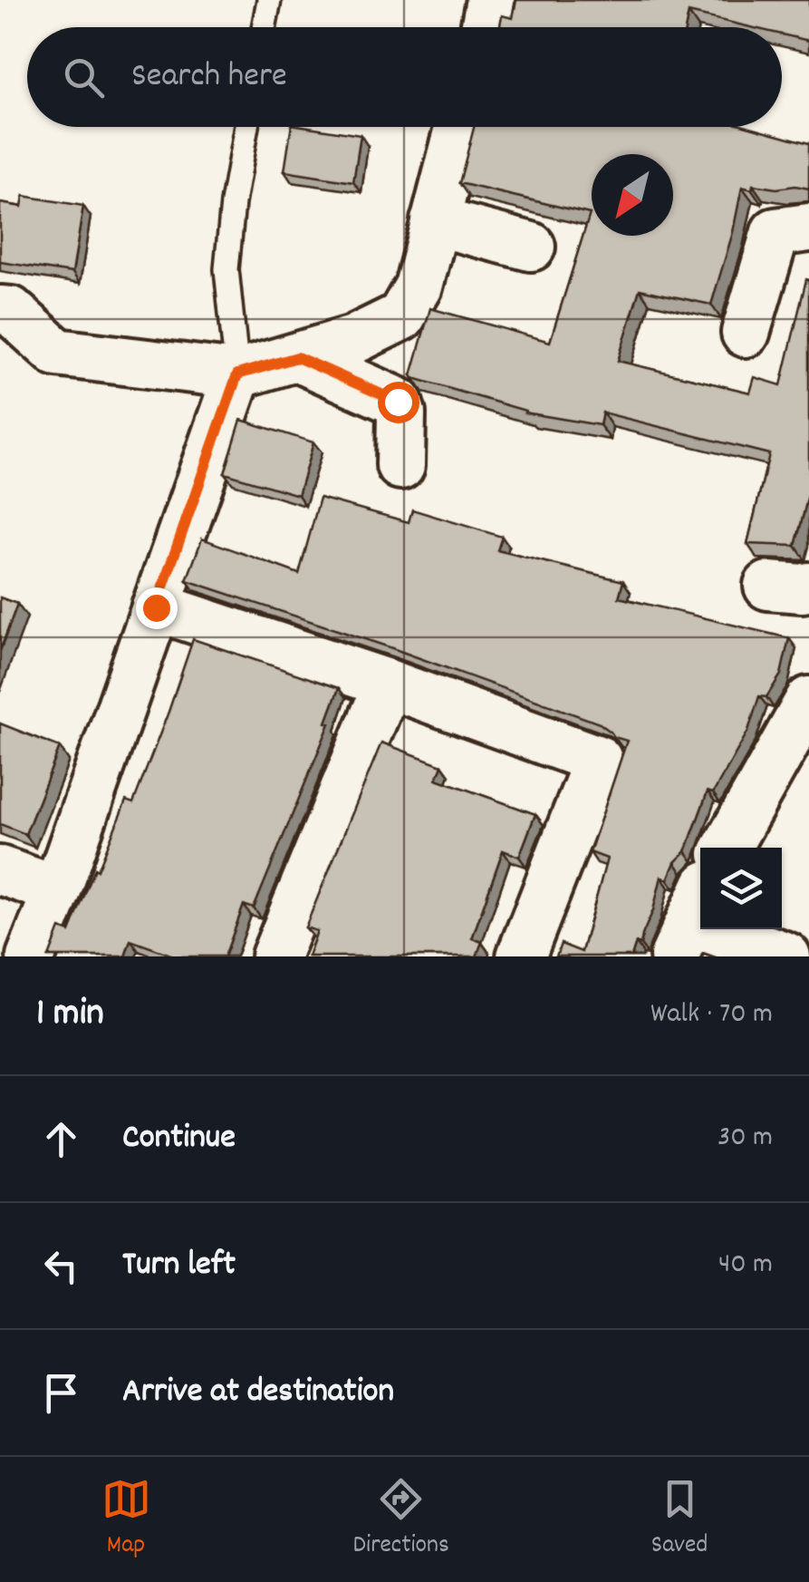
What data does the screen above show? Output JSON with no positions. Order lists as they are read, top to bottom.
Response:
{
  "north": "bottom left",
  "page": {
    "search": "Search here",
    "heading": ["1 min", "Walk · 70 m"],
    "list": [
      ["Continue", "30 m"],
      ["Turn left", "40 m"],
      "Arrive at destination"
    ],
    "nav": ["Map", "Directions", "Saved"]
  }
}
